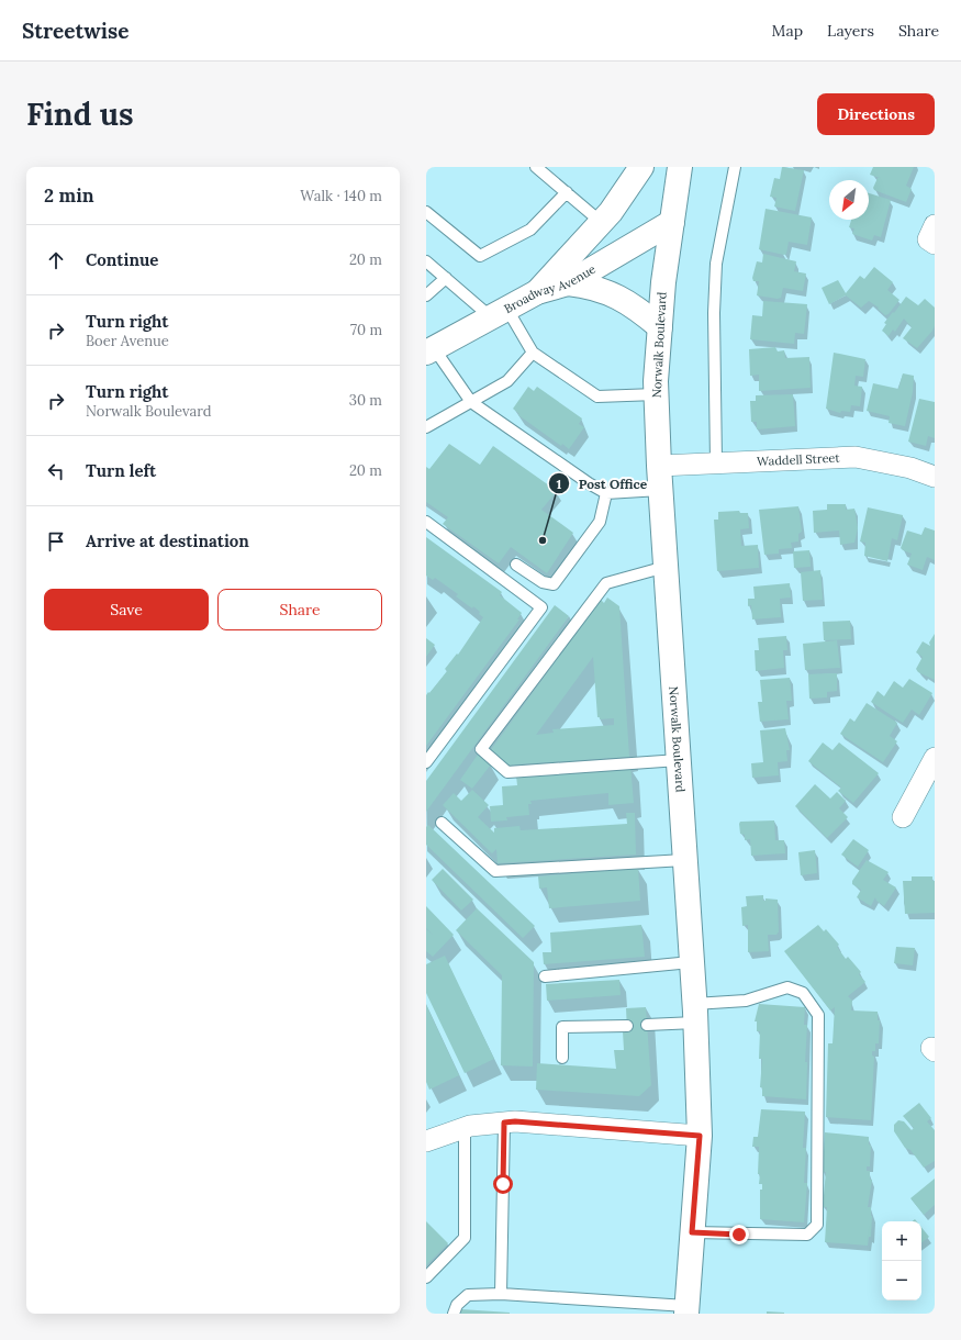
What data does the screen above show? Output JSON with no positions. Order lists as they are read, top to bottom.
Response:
{
  "streets": {
    "main road": ["Broadway Avenue", "Norwalk Boulevard"],
    "street": ["Waddell Street"]
  },
  "crossings": [
    ["Broadway Avenue", "Norwalk Boulevard"],
    ["Norwalk Boulevard", "Waddell Street"]
  ],
  "places": ["Post Office"],
  "north": "bottom left",
  "page": {
    "header": "Streetwise",
    "nav": ["Map", "Layers", "Share"],
    "buttons": [
      "Directions",
      ["Save", "Share"]
    ],
    "title": "Find us",
    "heading": ["2 min", "Walk · 140 m"],
    "list": [
      ["Continue", "20 m"],
      ["Turn right", "Boer Avenue", "70 m"],
      ["Turn right", "Norwalk Boulevard", "30 m"],
      ["Turn left", "20 m"],
      "Arrive at destination"
    ],
    "map_buttons": ["+", "−"]
  }
}
